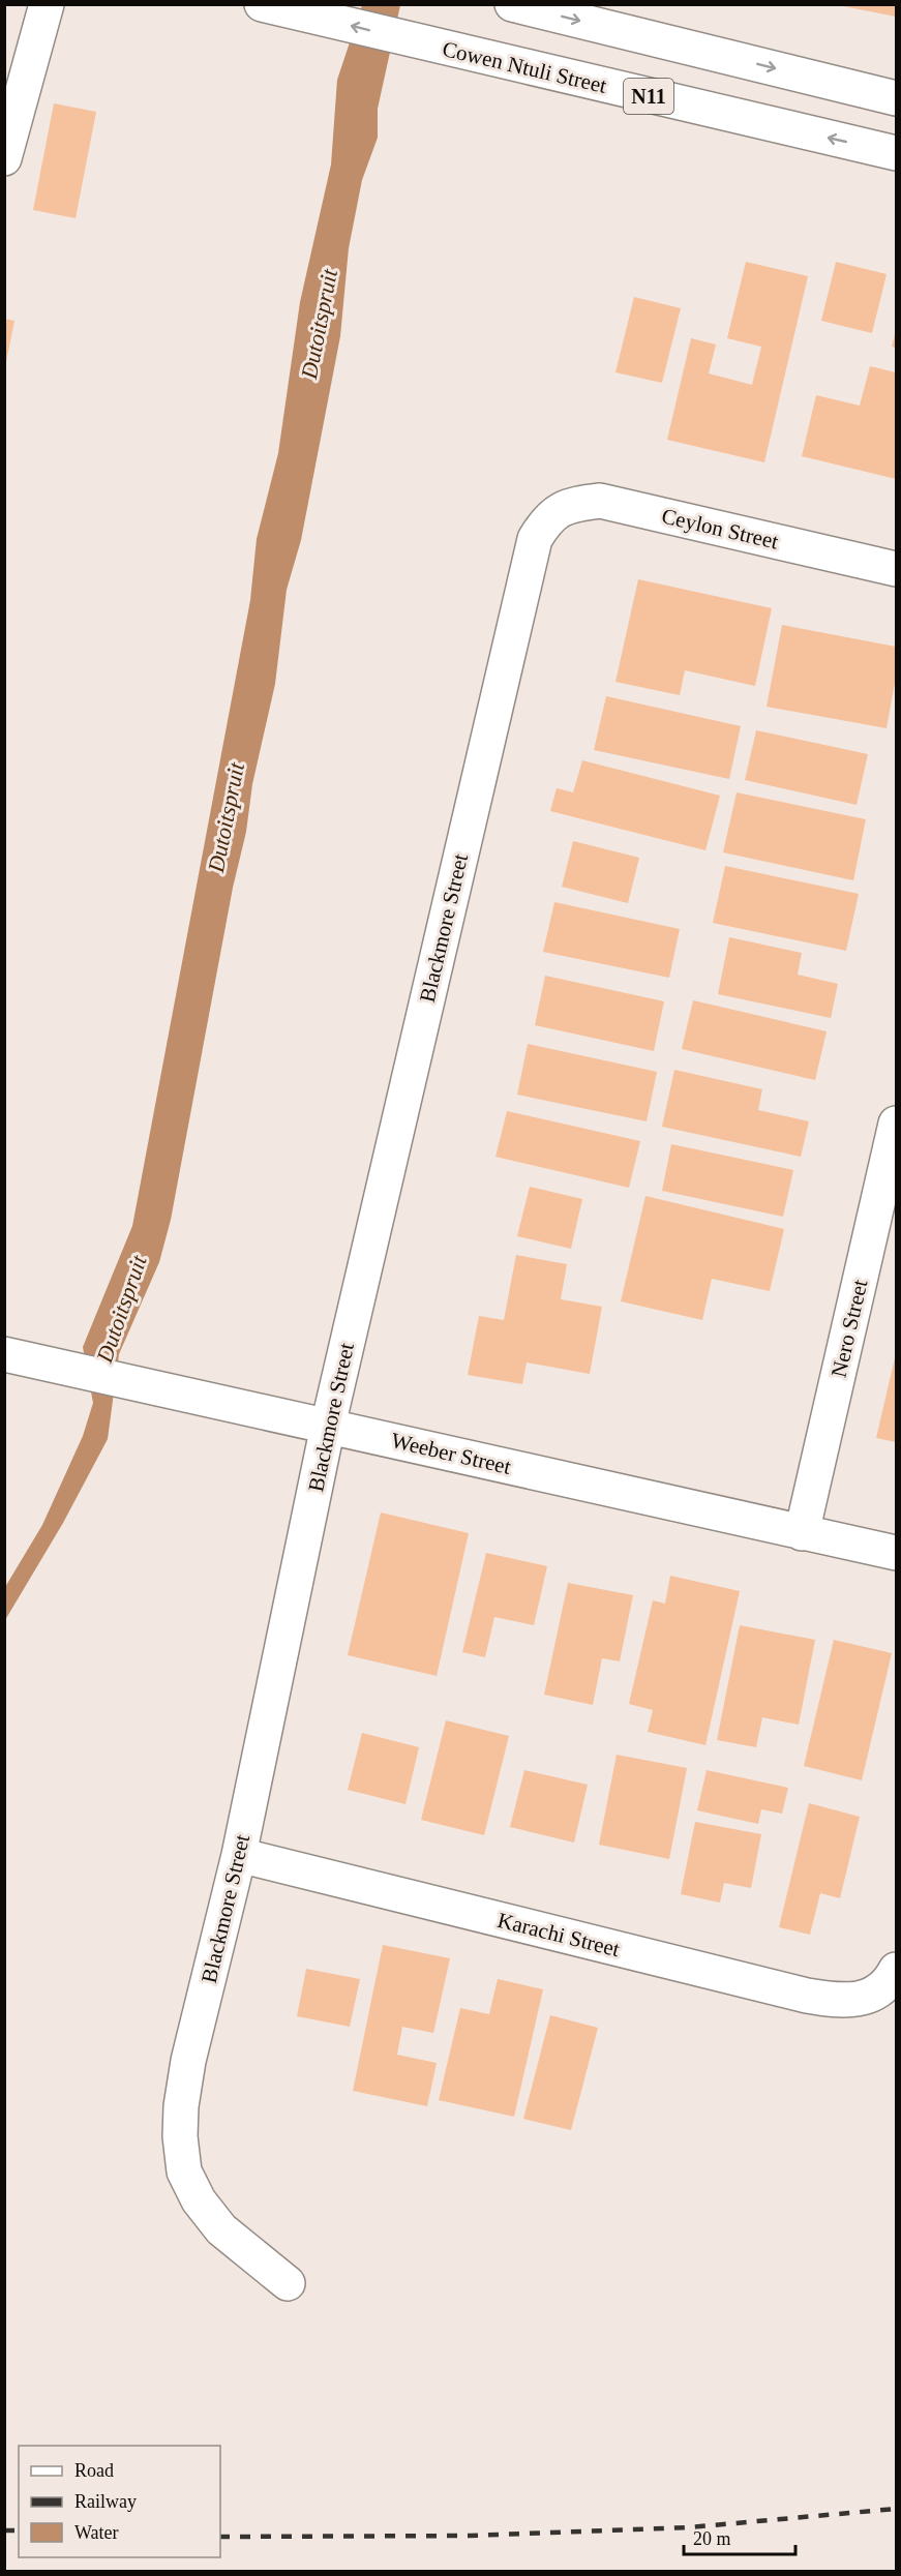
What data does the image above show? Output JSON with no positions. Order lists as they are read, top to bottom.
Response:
{
  "streets": {
    "main road": [
      "Cowen Ntuli Street",
      "N11",
      "Ceylon Street",
      "Blackmore Street",
      "Nero Street",
      "Weeber Street",
      "Karachi Street"
    ]
  },
  "crossings": [
    ["Ceylon Street", "Blackmore Street"],
    ["Blackmore Street", "Weeber Street"],
    ["Blackmore Street", "Karachi Street"],
    ["Nero Street", "Weeber Street"]
  ],
  "water": ["Dutoitspruit"],
  "legend": ["Road", "Railway", "Water"],
  "scale_bar": "20 m"
}
